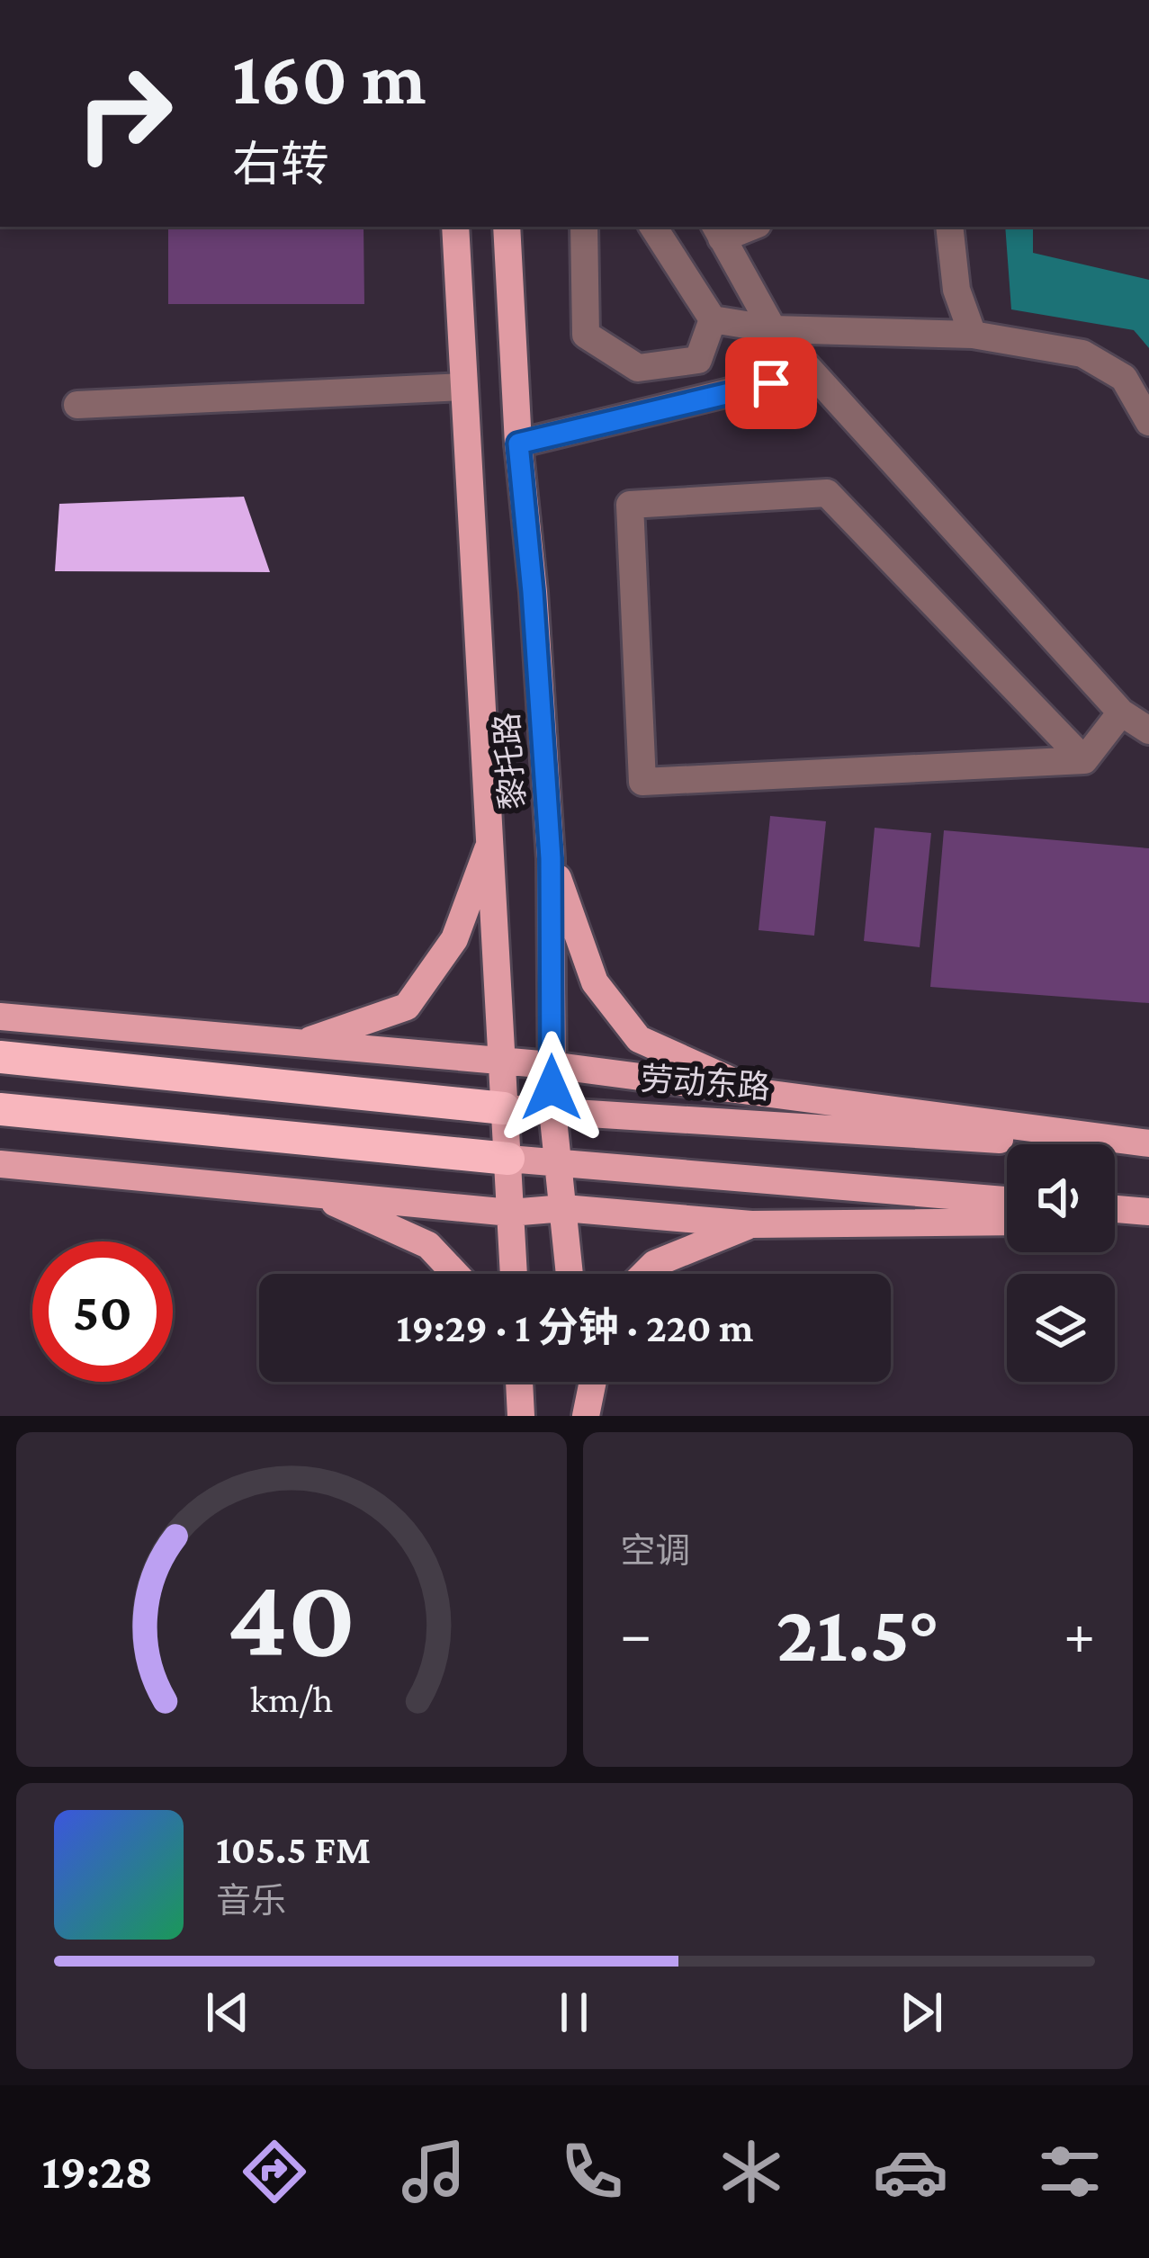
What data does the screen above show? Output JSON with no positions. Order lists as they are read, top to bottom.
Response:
{
  "streets": {
    "highway": ["劳动东路"],
    "main road": ["黎托路"]
  },
  "crossings": [
    ["黎托路", "劳动东路"]
  ],
  "page": {
    "turn": ["160 m", "右转"],
    "limit": "50",
    "trip": "19:29 · 1 分钟 · 220 m",
    "tile": "空调",
    "heat": ["−", "21.5°", "+"],
    "song": ["105.5 FM", "音乐"],
    "tabs": "19:28",
    "gauge": ["40", "km/h"]
  }
}
